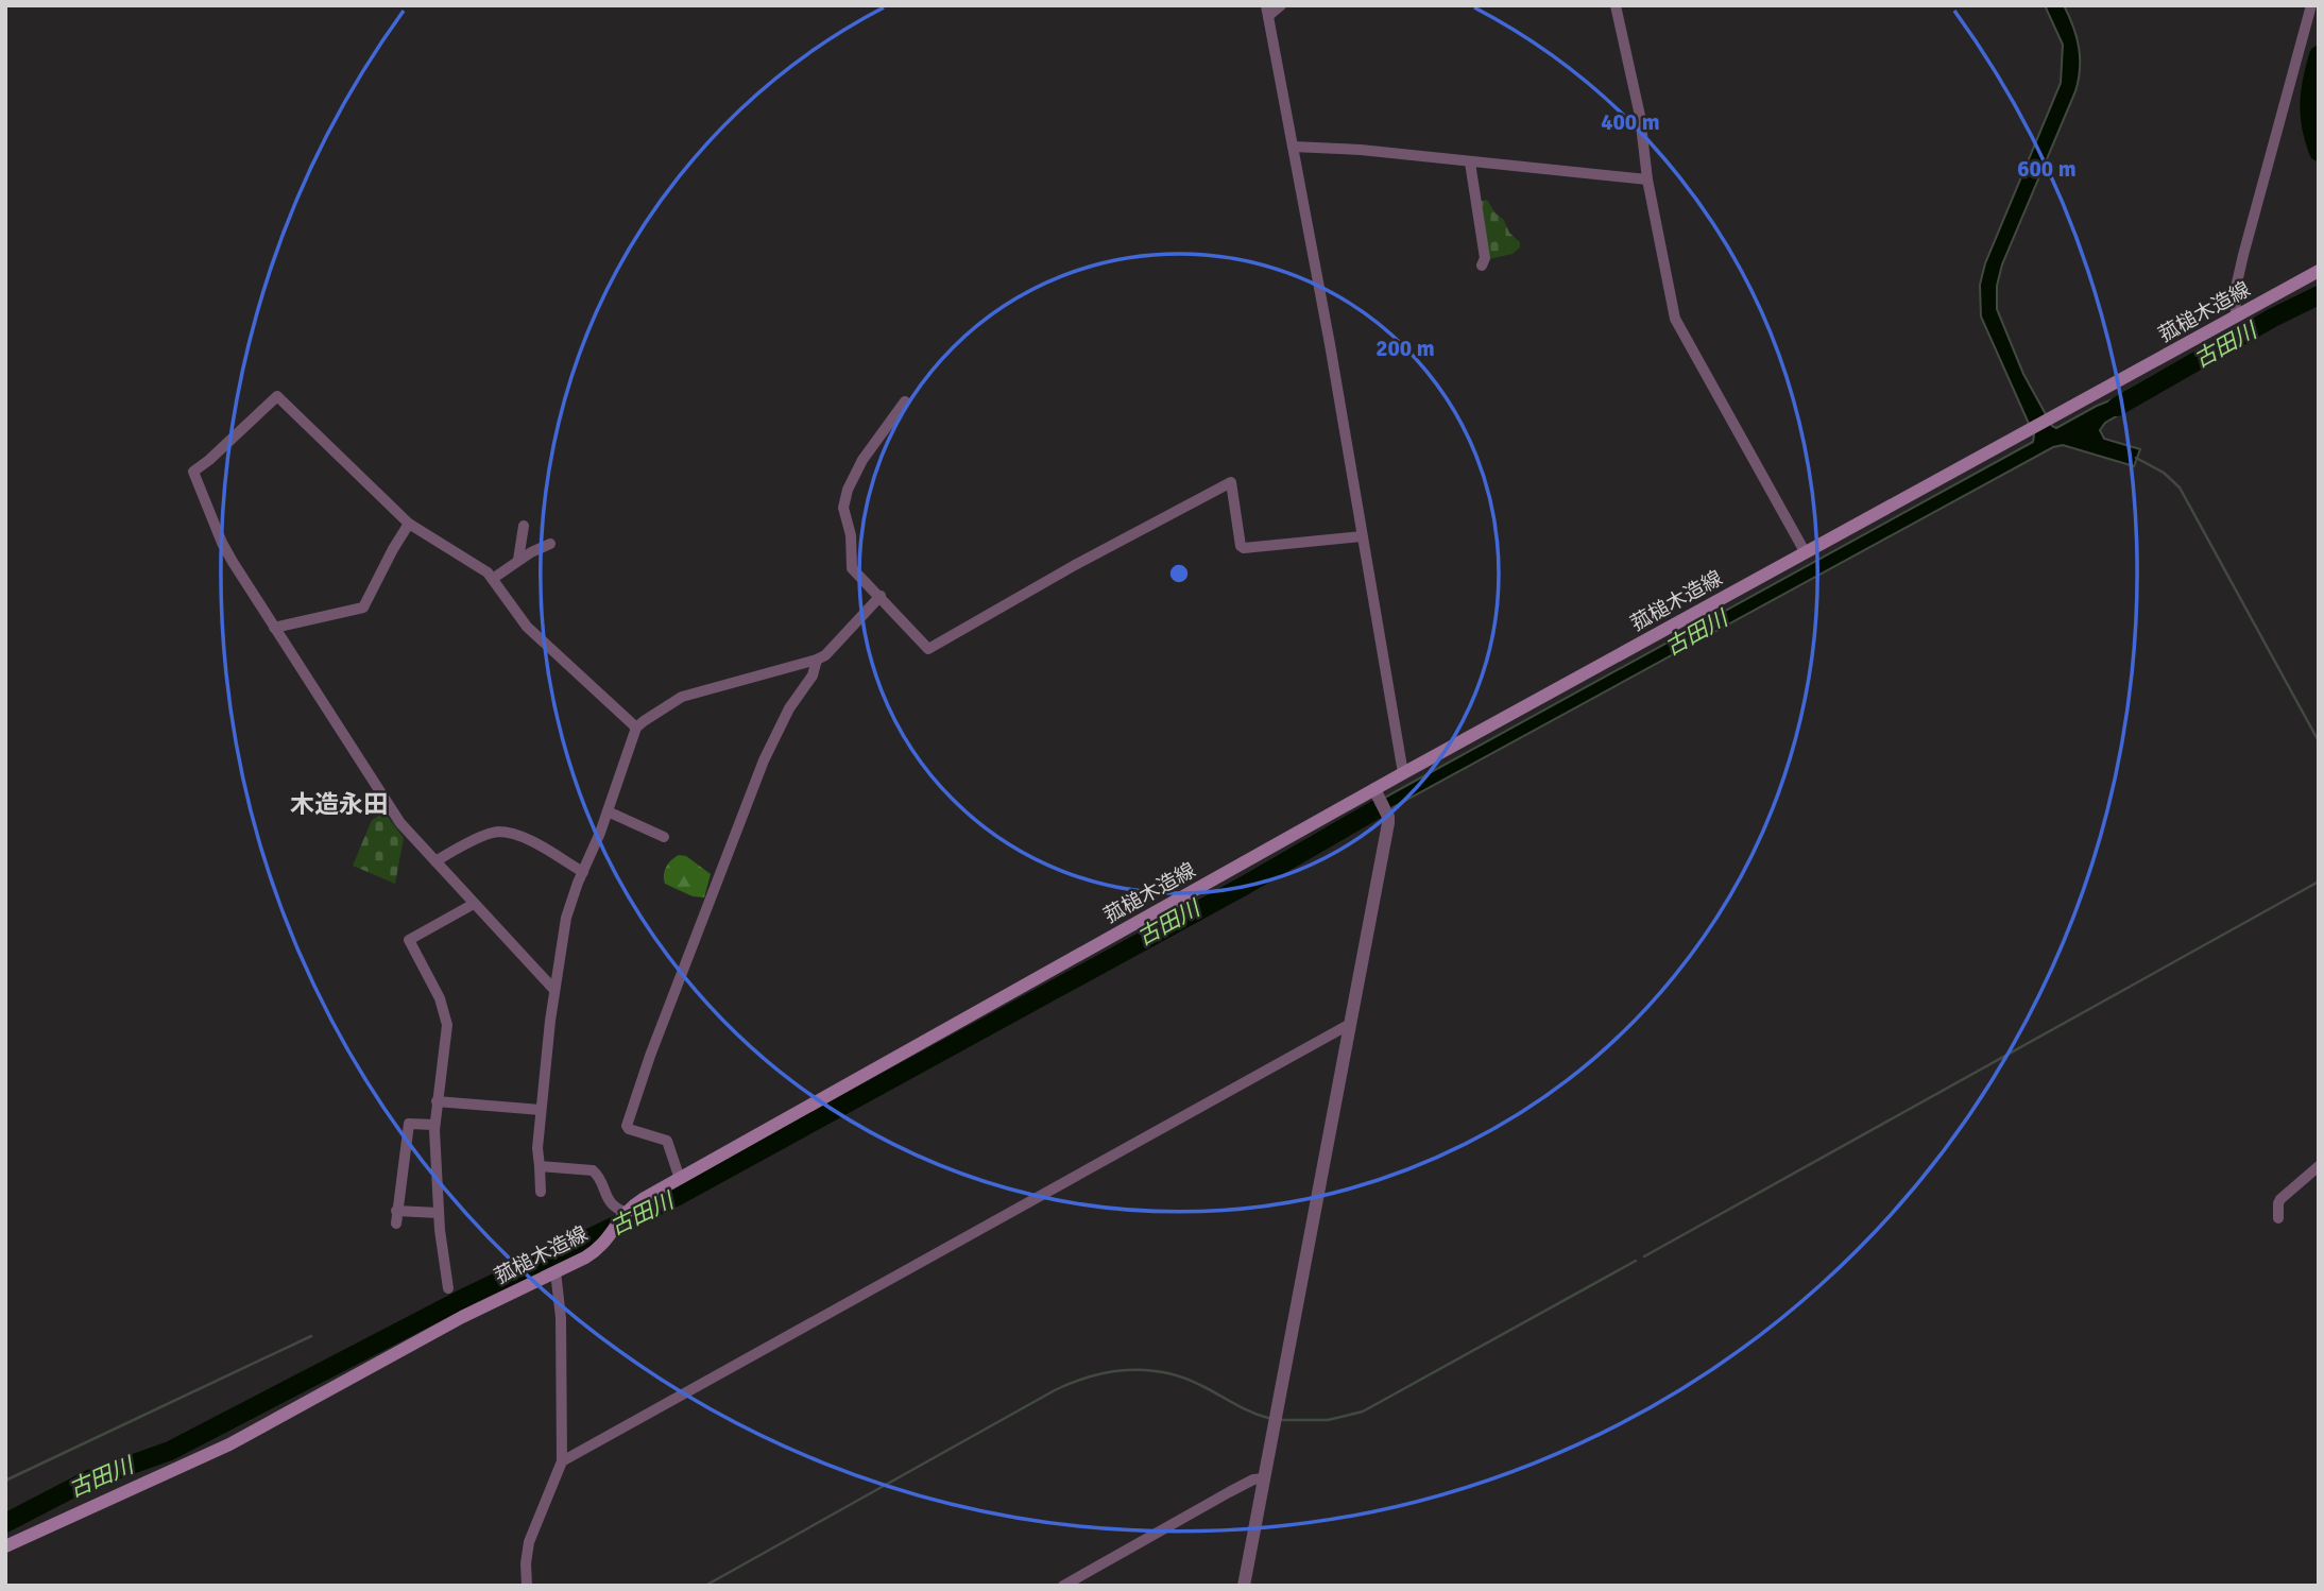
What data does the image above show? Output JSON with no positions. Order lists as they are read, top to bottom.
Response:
{
  "streets": {
    "main road": ["菰槌木造線"]
  },
  "districts": ["木造永田"],
  "water": ["古田川"],
  "rings": ["400 m", "600 m", "200 m"]
}
